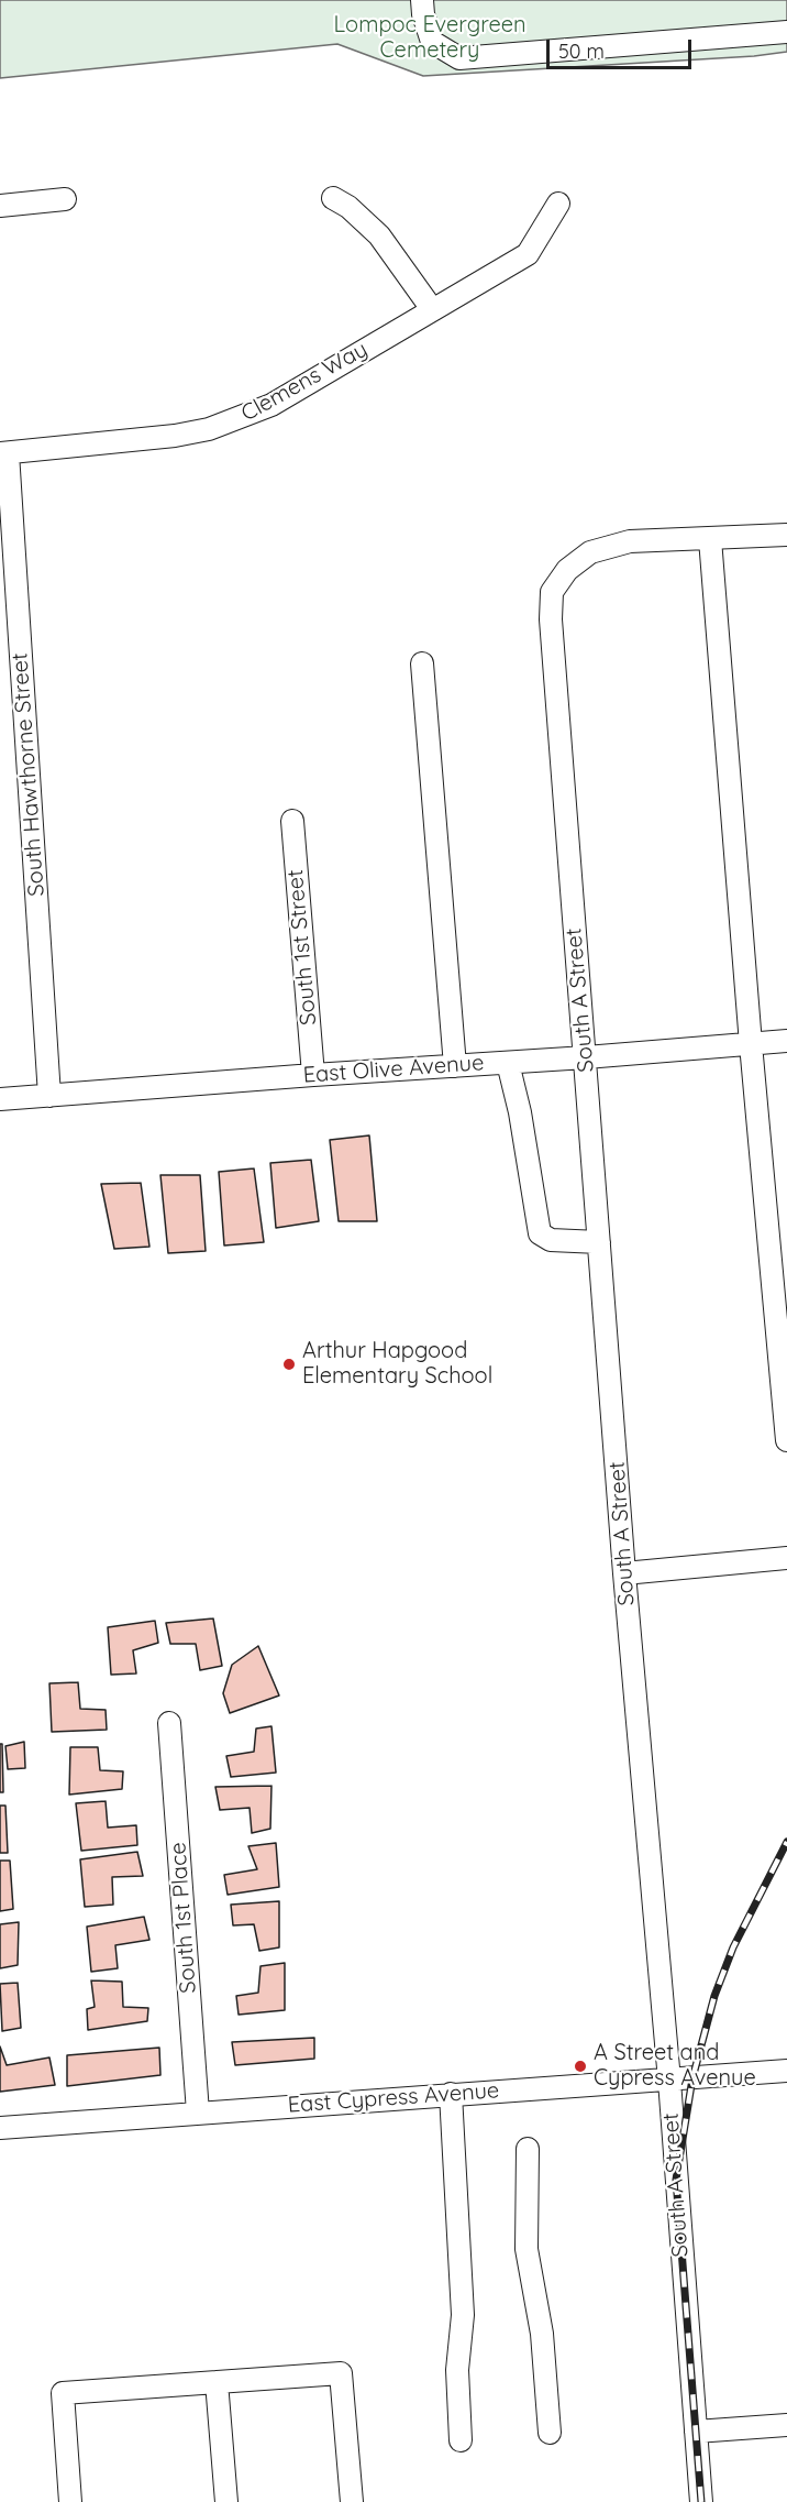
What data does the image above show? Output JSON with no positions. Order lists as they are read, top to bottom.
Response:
{
  "streets": {
    "street": [
      "Clemens Way",
      "South Hawthorne Street",
      "South 1st Street",
      "South A Street",
      "East Olive Avenue",
      "South 1st Place",
      "East Cypress Avenue"
    ]
  },
  "crossings": [
    ["Clemens Way", "South Hawthorne Street"],
    ["South Hawthorne Street", "East Olive Avenue"],
    ["South 1st Street", "East Olive Avenue"],
    ["South A Street", "East Olive Avenue"],
    ["South A Street", "East Cypress Avenue"],
    ["South 1st Place", "East Cypress Avenue"]
  ],
  "parks": ["Lompoc Evergreen Cemetery"],
  "places": ["Arthur Hapgood Elementary School", "A Street and Cypress Avenue"],
  "scale_bar": "50 m"
}
